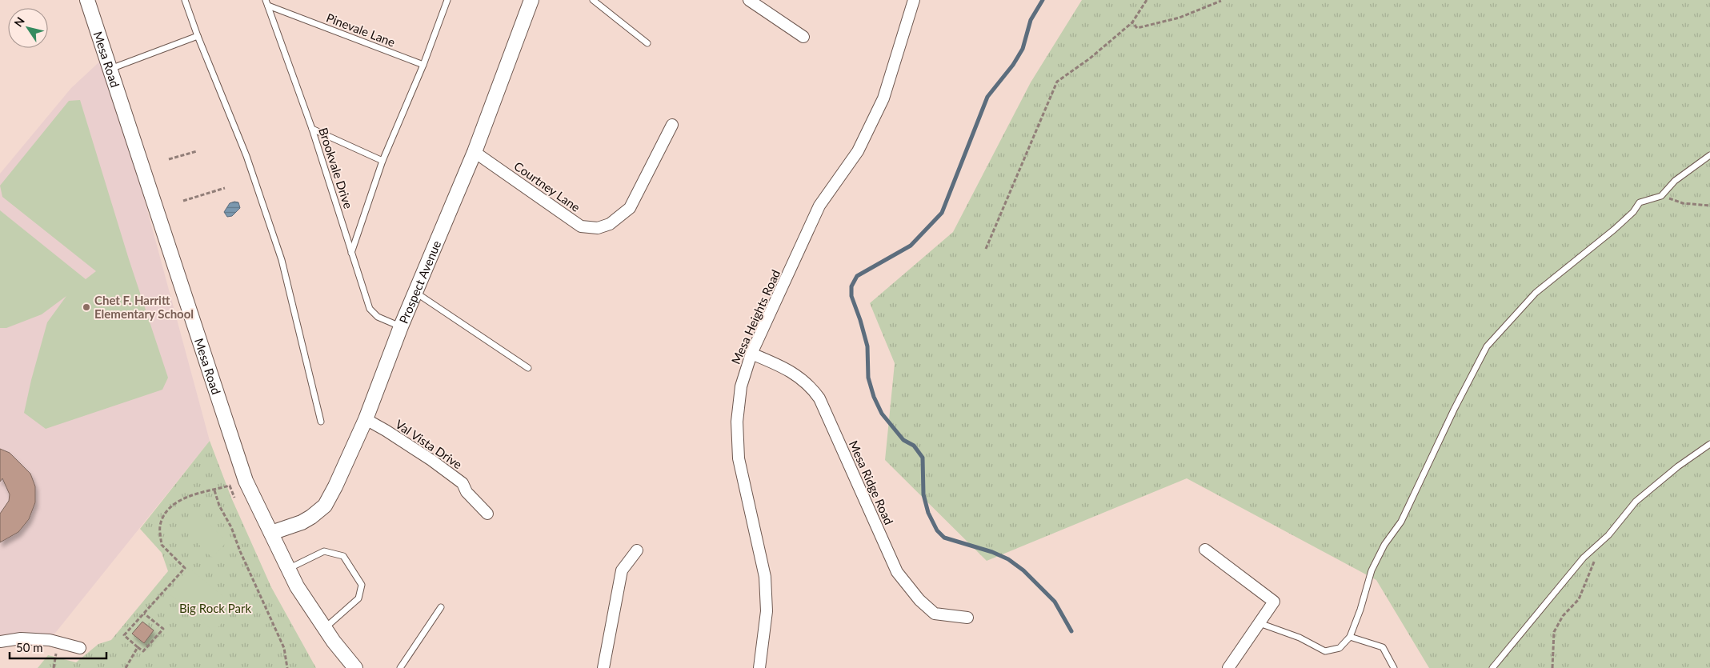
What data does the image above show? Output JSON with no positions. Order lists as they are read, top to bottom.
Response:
{
  "streets": {
    "street": [
      "Mesa Road",
      "Courtney Lane",
      "Prospect Avenue",
      "Mesa Heights Road",
      "Val Vista Drive",
      "Mesa Ridge Road"
    ],
    "lane": ["Pinevale Lane", "Brookvale Drive"]
  },
  "crossings": [
    ["Pinevale Lane", "Brookvale Drive"],
    ["Mesa Road", "Prospect Avenue"],
    ["Brookvale Drive", "Prospect Avenue"],
    ["Courtney Lane", "Prospect Avenue"],
    ["Prospect Avenue", "Val Vista Drive"],
    ["Mesa Heights Road", "Mesa Ridge Road"]
  ],
  "parks": ["Big Rock Park"],
  "places": ["Chet F. Harritt Elementary School"],
  "scale_bar": "50 m",
  "north": "top left"
}
